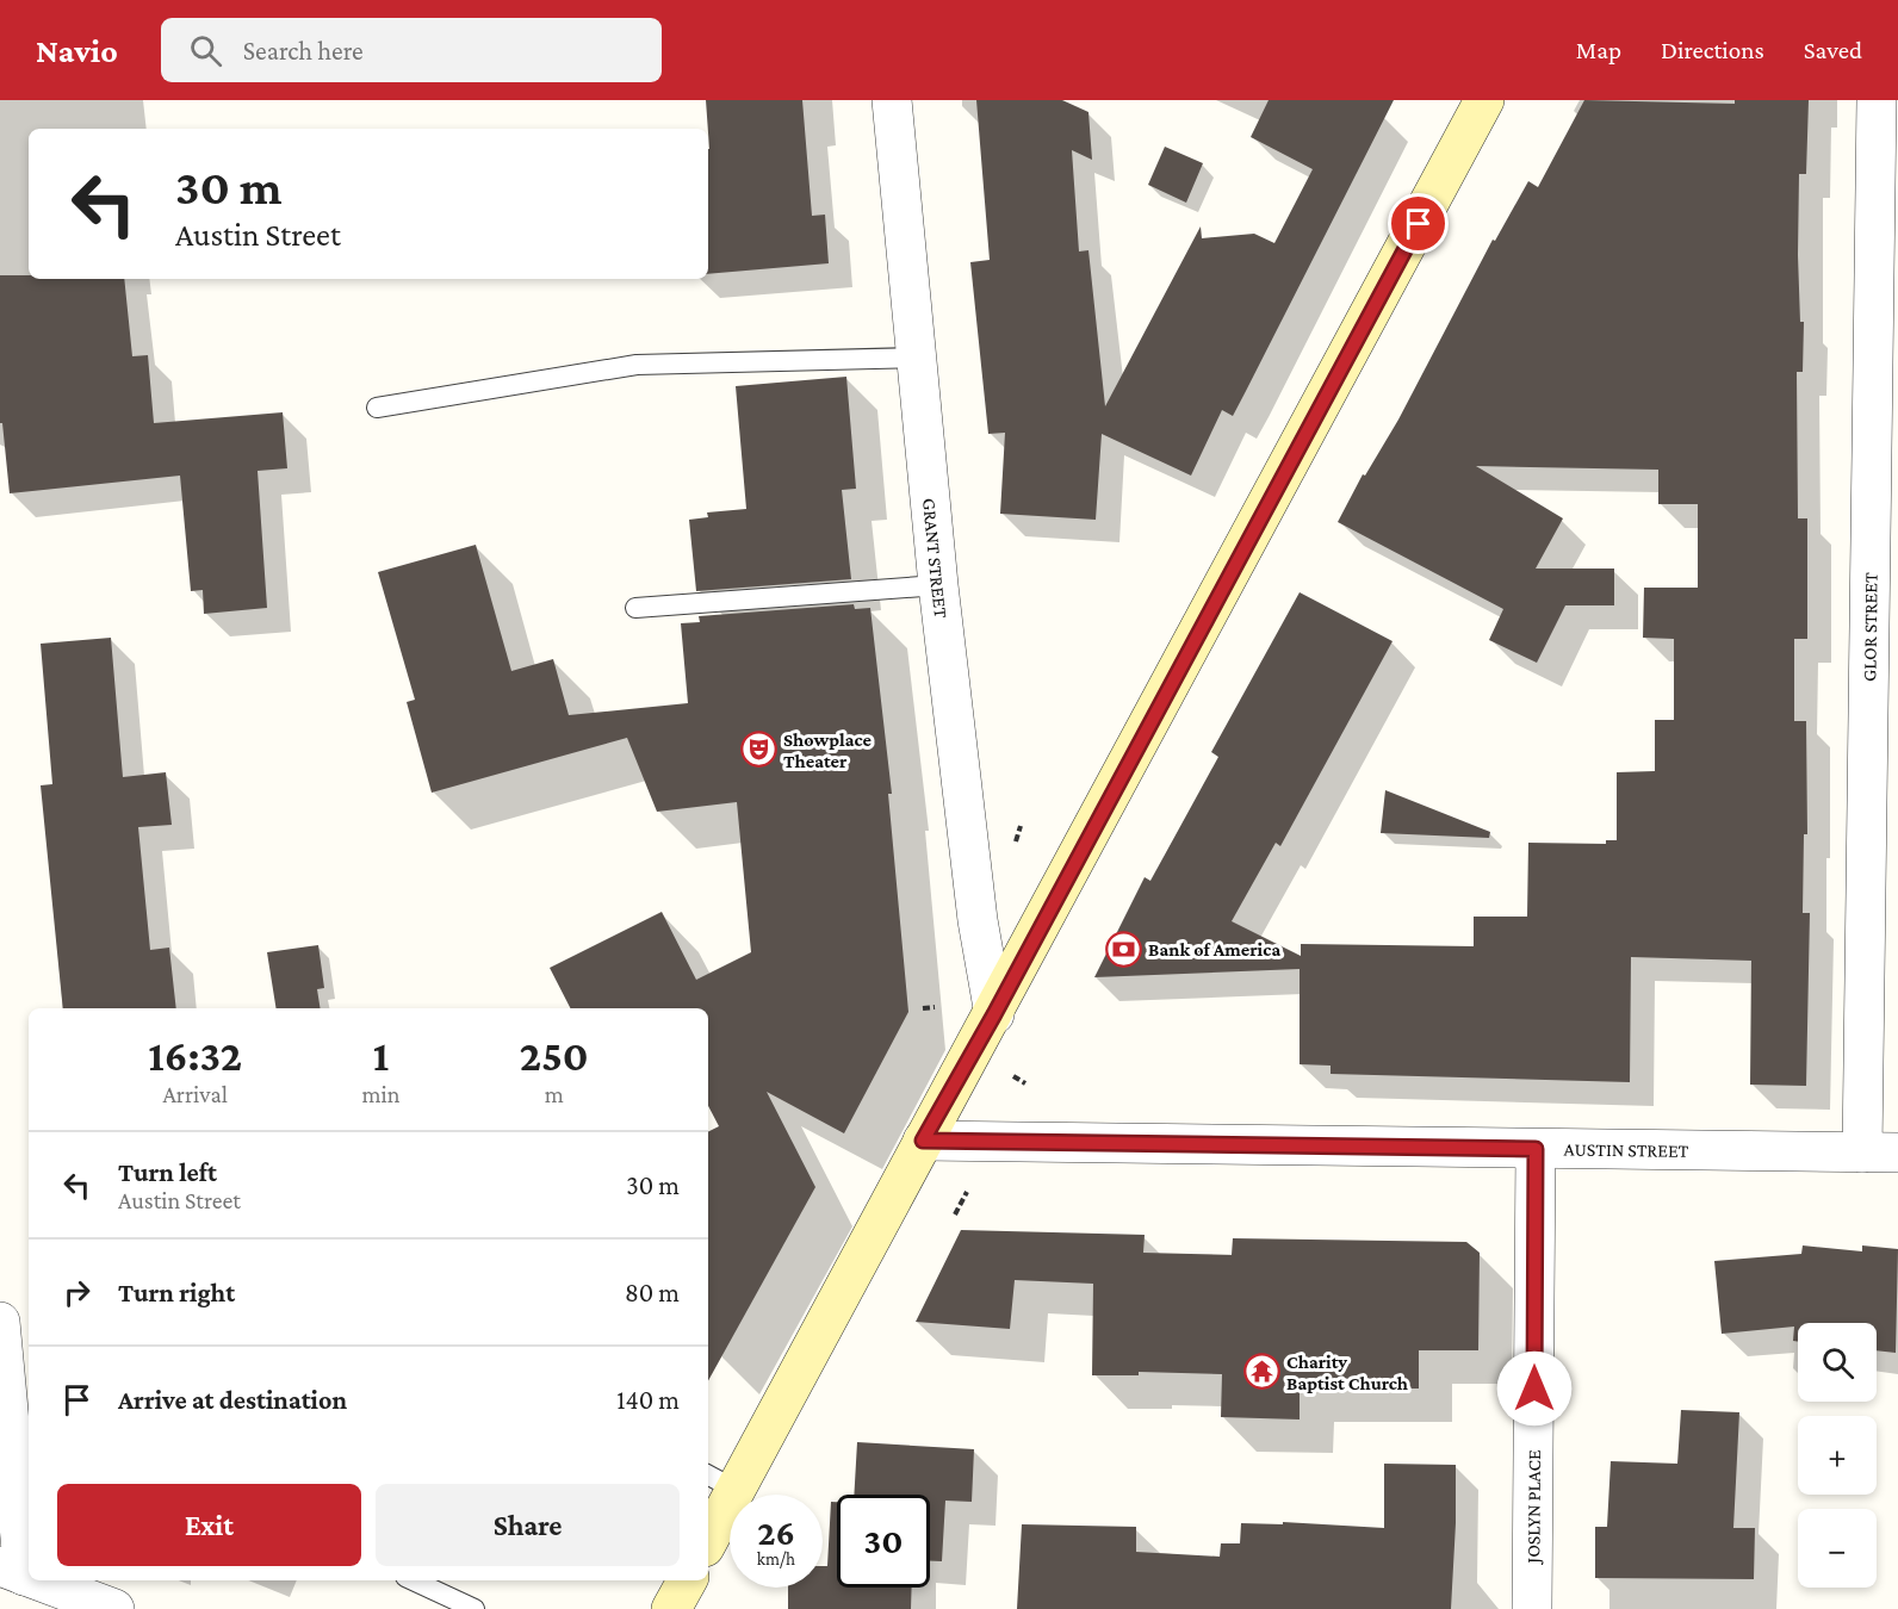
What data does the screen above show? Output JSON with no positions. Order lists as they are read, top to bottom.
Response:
{
  "streets": {
    "street": [
      "GRANT STREET",
      "GLOR STREET",
      "AUSTIN STREET",
      "JOSLYN PLACE"
    ]
  },
  "crossings": [
    ["GLOR STREET", "AUSTIN STREET"],
    ["AUSTIN STREET", "JOSLYN PLACE"]
  ],
  "places": {
    "theatre": ["Showplace Theater"],
    "bank": ["Bank of America"],
    "temple": ["Charity Baptist Church"]
  },
  "page": {
    "header": "Navio",
    "search": "Search here",
    "nav": ["Map", "Directions", "Saved"],
    "turn": ["30 m", "Austin Street"],
    "eta": [
      "16:32",
      "Arrival",
      "1",
      "min",
      "250",
      "m"
    ],
    "list": [
      {
        "name": "Turn left",
        "note": "Austin Street",
        "value": "30 m"
      },
      {
        "name": "Turn right",
        "value": "80 m"
      },
      {
        "name": "Arrive at destination",
        "value": "140 m"
      }
    ],
    "map_buttons": ["+", "−"],
    "buttons": ["Exit", "Share"],
    "speed": "26 km/h",
    "limit": "30"
  }
}
